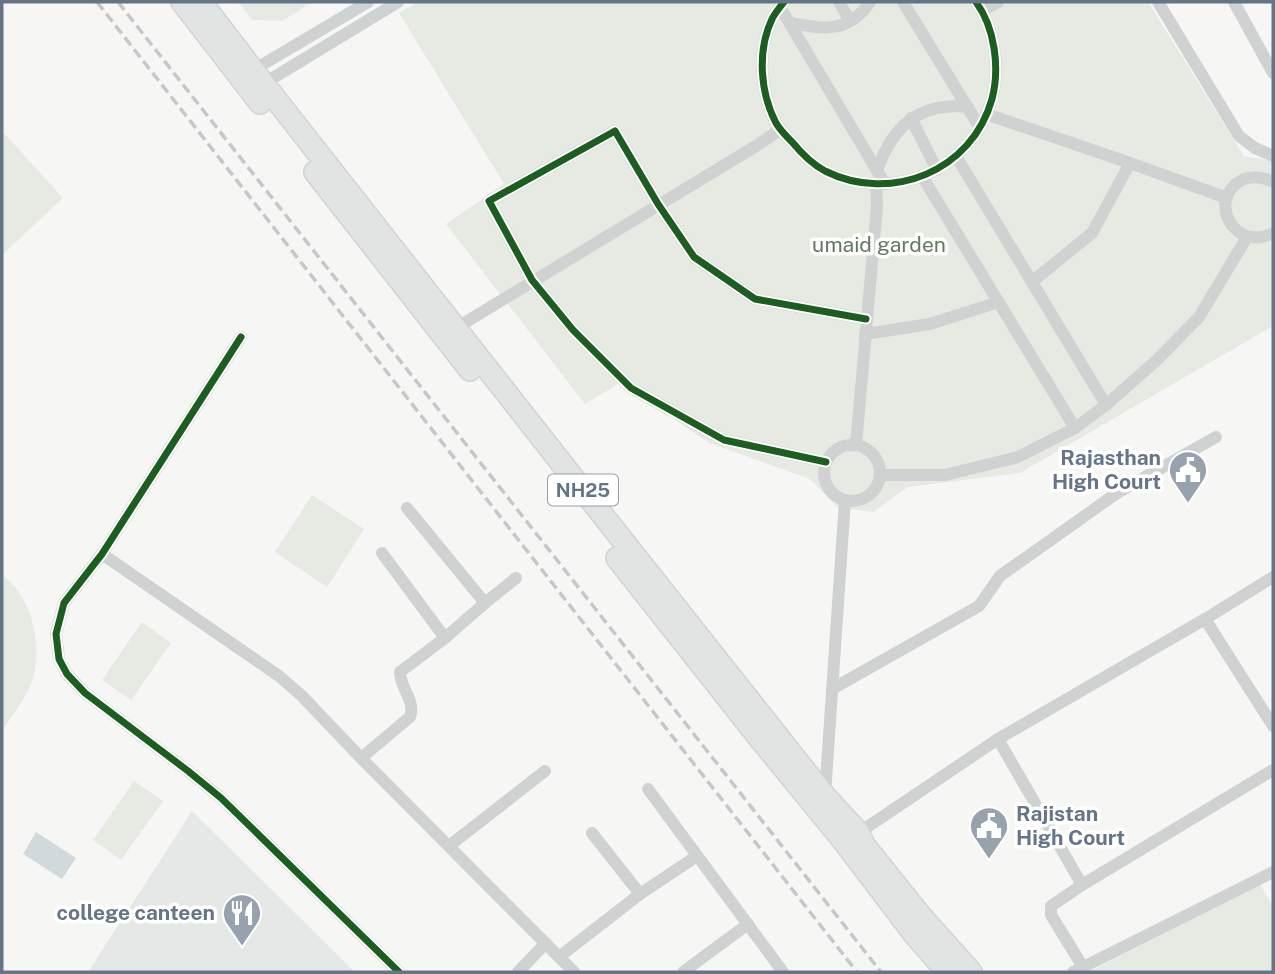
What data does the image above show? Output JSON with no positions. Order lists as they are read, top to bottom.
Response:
{
  "streets": {
    "main road": ["NH25"]
  },
  "parks": ["umaid garden"],
  "places": {
    "public building": ["Rajasthan High Court", "Rajistan High Court"],
    "restaurant": ["college canteen"]
  }
}
